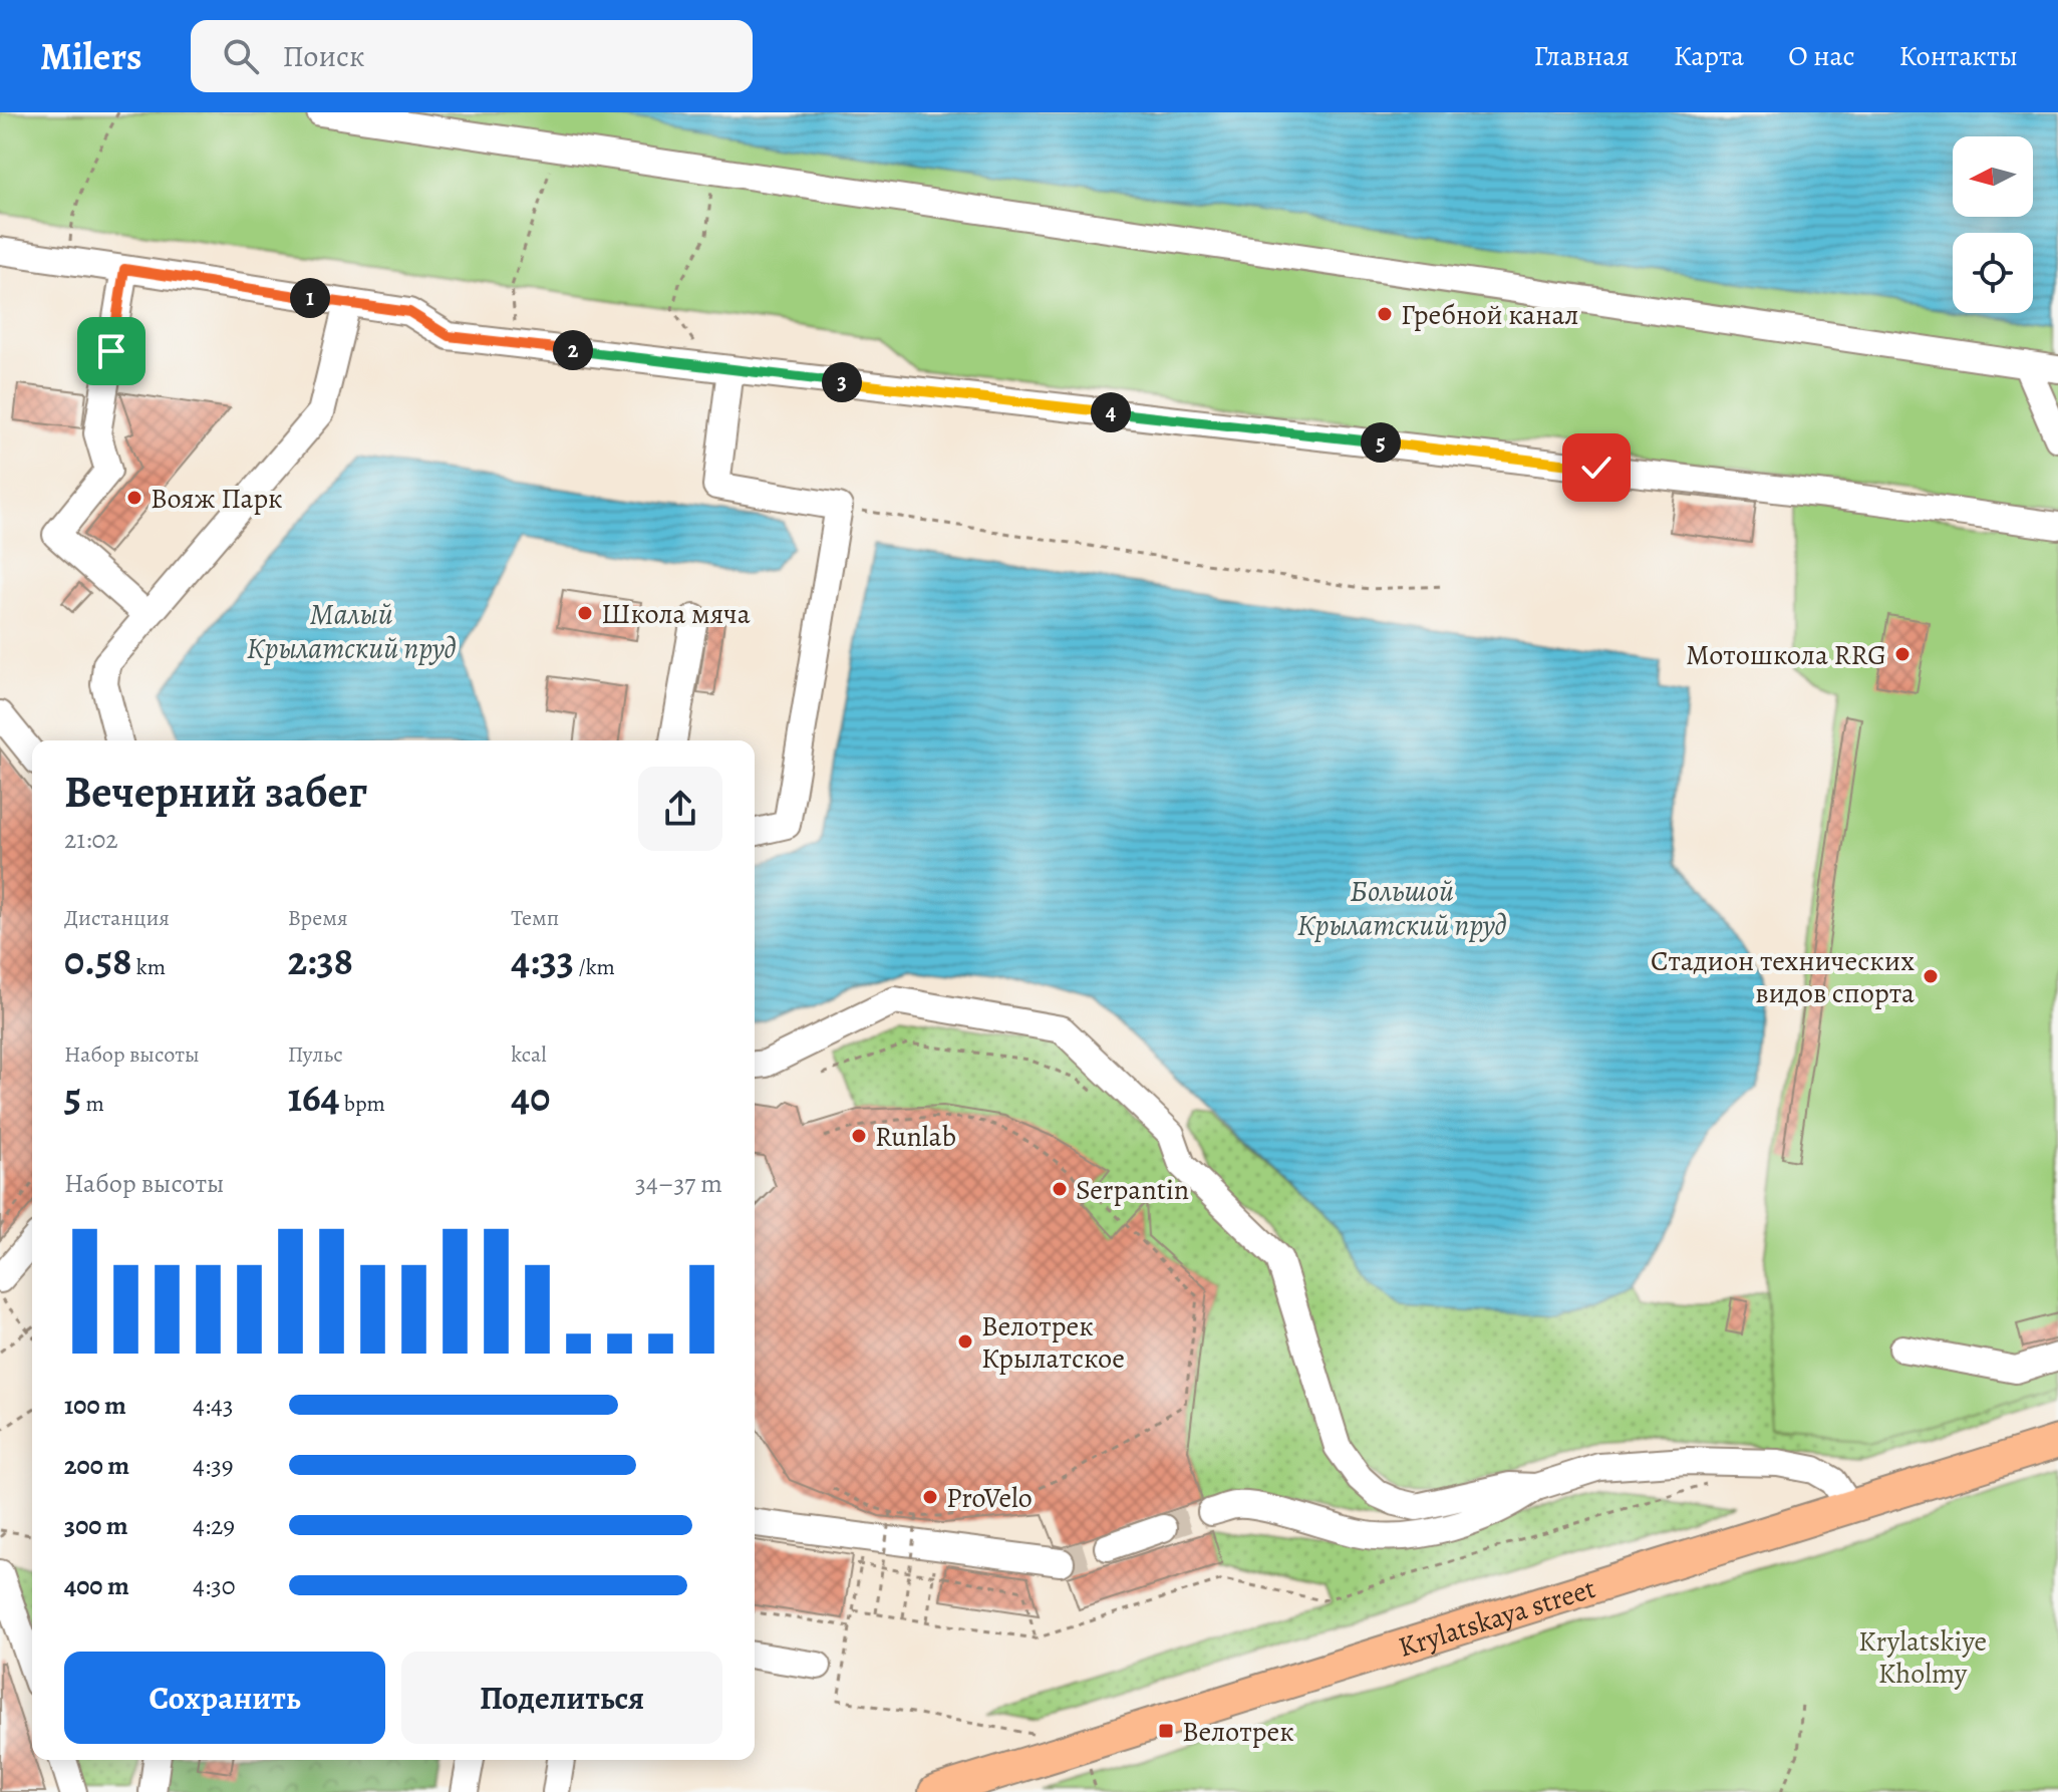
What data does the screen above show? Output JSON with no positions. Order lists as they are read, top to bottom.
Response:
{
  "streets": {
    "main road": ["Krylatskaya street"]
  },
  "water": ["Малый Крылатский пруд", "Большой Крылатский пруд"],
  "parks": ["Krylatskiye Kholmy"],
  "places": {
    "other": [
      "Гребной канал",
      "Вояж Парк",
      "Школа мяча",
      "Мотошкола RRG",
      "Стадион технических видов спорта",
      "Runlab",
      "Serpantin",
      "Велотрек Крылатское",
      "ProVelo"
    ],
    "transit": ["Велотрек"]
  },
  "north": "left",
  "page": {
    "header": "Milers",
    "search": "Поиск",
    "nav": [
      "Главная",
      "Карта",
      "О нас",
      "Контакты"
    ],
    "pins": [
      "1",
      "2",
      "3",
      "4",
      "5"
    ],
    "heading": ["Вечерний забег", "21:02"],
    "stats": [
      ["Дистанция", "0.58 km"],
      ["Время", "2:38"],
      ["Темп", "4:33 /km"],
      ["Набор высоты", "5 m"],
      ["Пульс", "164 bpm"],
      ["kcal", "40"]
    ],
    "chart": ["Набор высоты", "34–37 m"],
    "list": [
      {
        "name": "100 m",
        "note": "4:43"
      },
      {
        "name": "200 m",
        "note": "4:39"
      },
      {
        "name": "300 m",
        "note": "4:29"
      },
      {
        "name": "400 m",
        "note": "4:30"
      }
    ],
    "buttons": ["Сохранить", "Поделиться"]
  }
}
